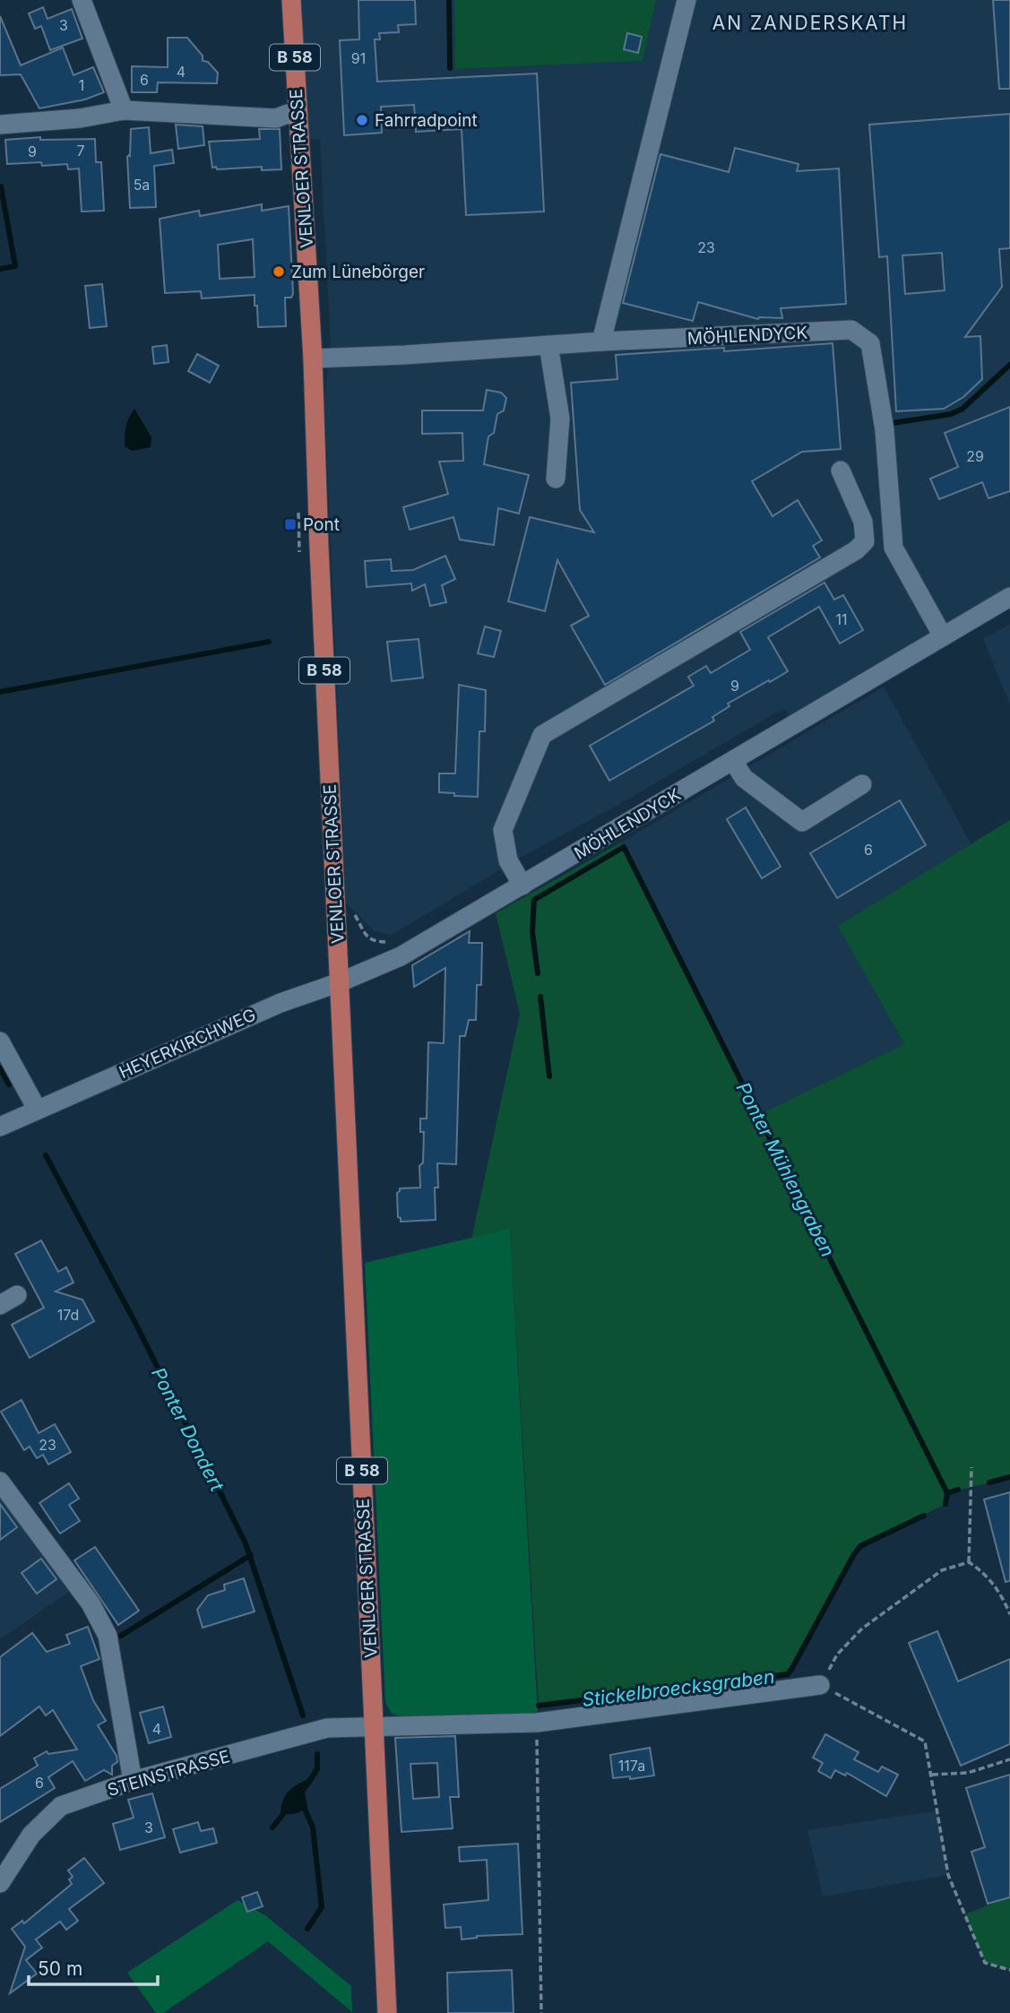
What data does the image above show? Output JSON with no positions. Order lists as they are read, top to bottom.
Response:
{
  "streets": {
    "main road": ["B 58", "VENLOER STRASSE"],
    "street": ["MÖHLENDYCK", "HEYERKIRCHWEG", "STEINSTRASSE"]
  },
  "crossings": [
    ["VENLOER STRASSE", "MÖHLENDYCK"],
    ["VENLOER STRASSE", "HEYERKIRCHWEG"],
    ["VENLOER STRASSE", "STEINSTRASSE"],
    ["MÖHLENDYCK", "HEYERKIRCHWEG"]
  ],
  "districts": ["AN ZANDERSKATH"],
  "water": ["Ponter Mühlengraben", "Ponter Dondert", "Stickelbroecksgraben"],
  "places": {
    "other": ["Fahrradpoint", "Zum Lünebörger"],
    "transit": ["Pont"]
  },
  "house_numbers": [
    "3",
    "91",
    "4",
    "6",
    "1",
    "7",
    "9",
    "5a",
    "23",
    "29",
    "11",
    "9",
    "6",
    "17d",
    "23",
    "4",
    "117a",
    "6",
    "3"
  ],
  "scale_bar": "50 m"
}
